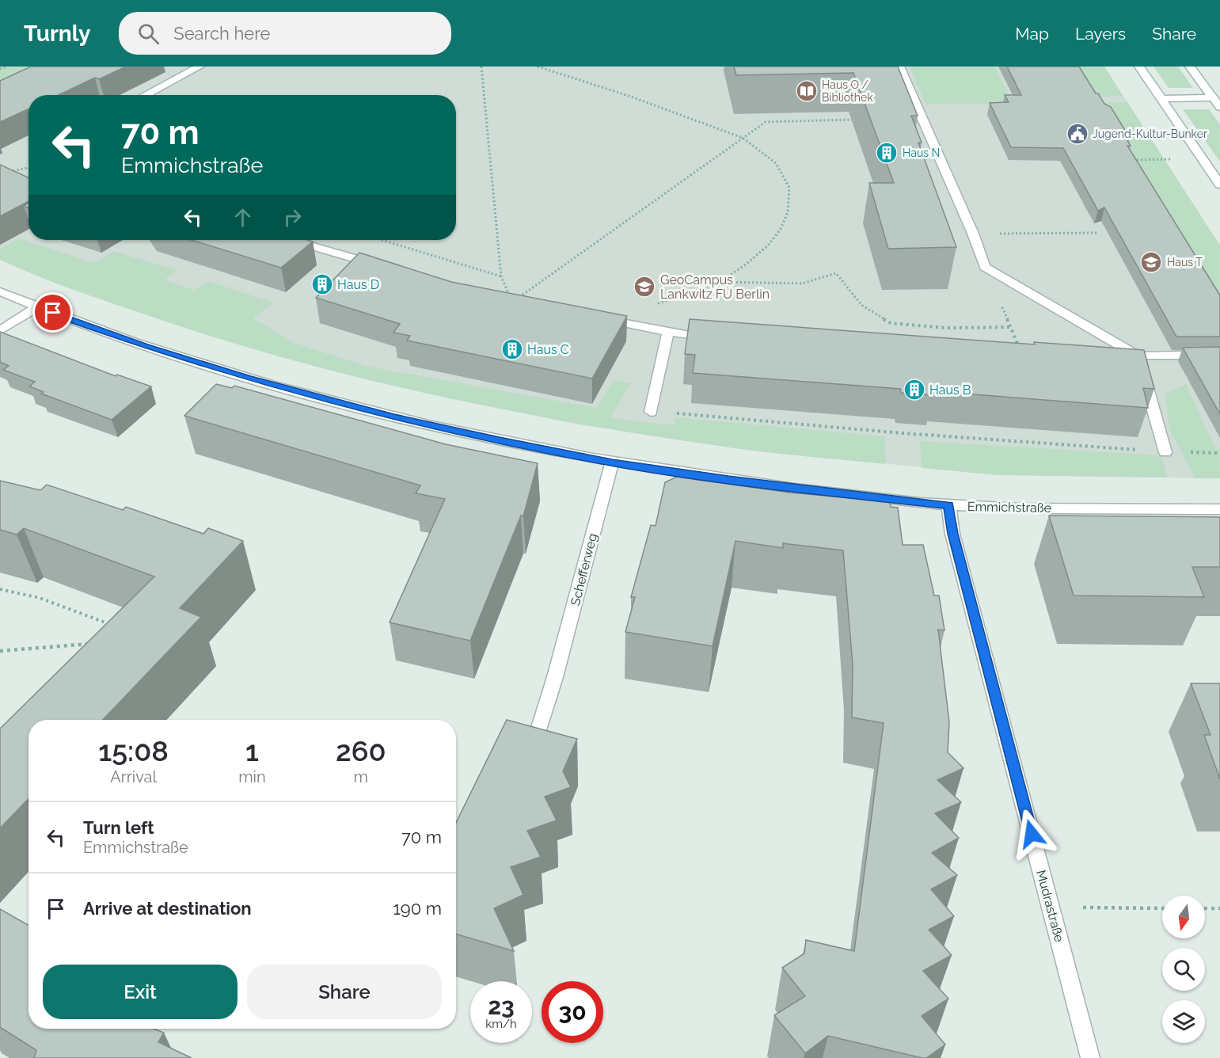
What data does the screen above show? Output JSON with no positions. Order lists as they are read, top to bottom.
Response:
{
  "streets": {
    "street": ["Emmichstraße", "Schefferweg", "Mudrastraße"]
  },
  "crossings": [
    ["Emmichstraße", "Schefferweg"],
    ["Emmichstraße", "Mudrastraße"]
  ],
  "places": {
    "library": ["Haus O / Bibliothek"],
    "public building": ["Jugend-Kultur-Bunker"],
    "building": [
      "Haus N",
      "Haus D",
      "Haus C",
      "Haus B"
    ],
    "school or university": ["Haus T", "GeoCampus Lankwitz FU Berlin"]
  },
  "north": "bottom",
  "page": {
    "header": "Turnly",
    "search": "Search here",
    "nav": ["Map", "Layers", "Share"],
    "turn": ["70 m", "Emmichstraße"],
    "eta": [
      "15:08",
      "Arrival",
      "1",
      "min",
      "260",
      "m"
    ],
    "list": [
      {
        "name": "Turn left",
        "note": "Emmichstraße",
        "value": "70 m"
      },
      {
        "name": "Arrive at destination",
        "value": "190 m"
      }
    ],
    "buttons": ["Exit", "Share"],
    "speed": "23 km/h",
    "limit": "30"
  }
}
